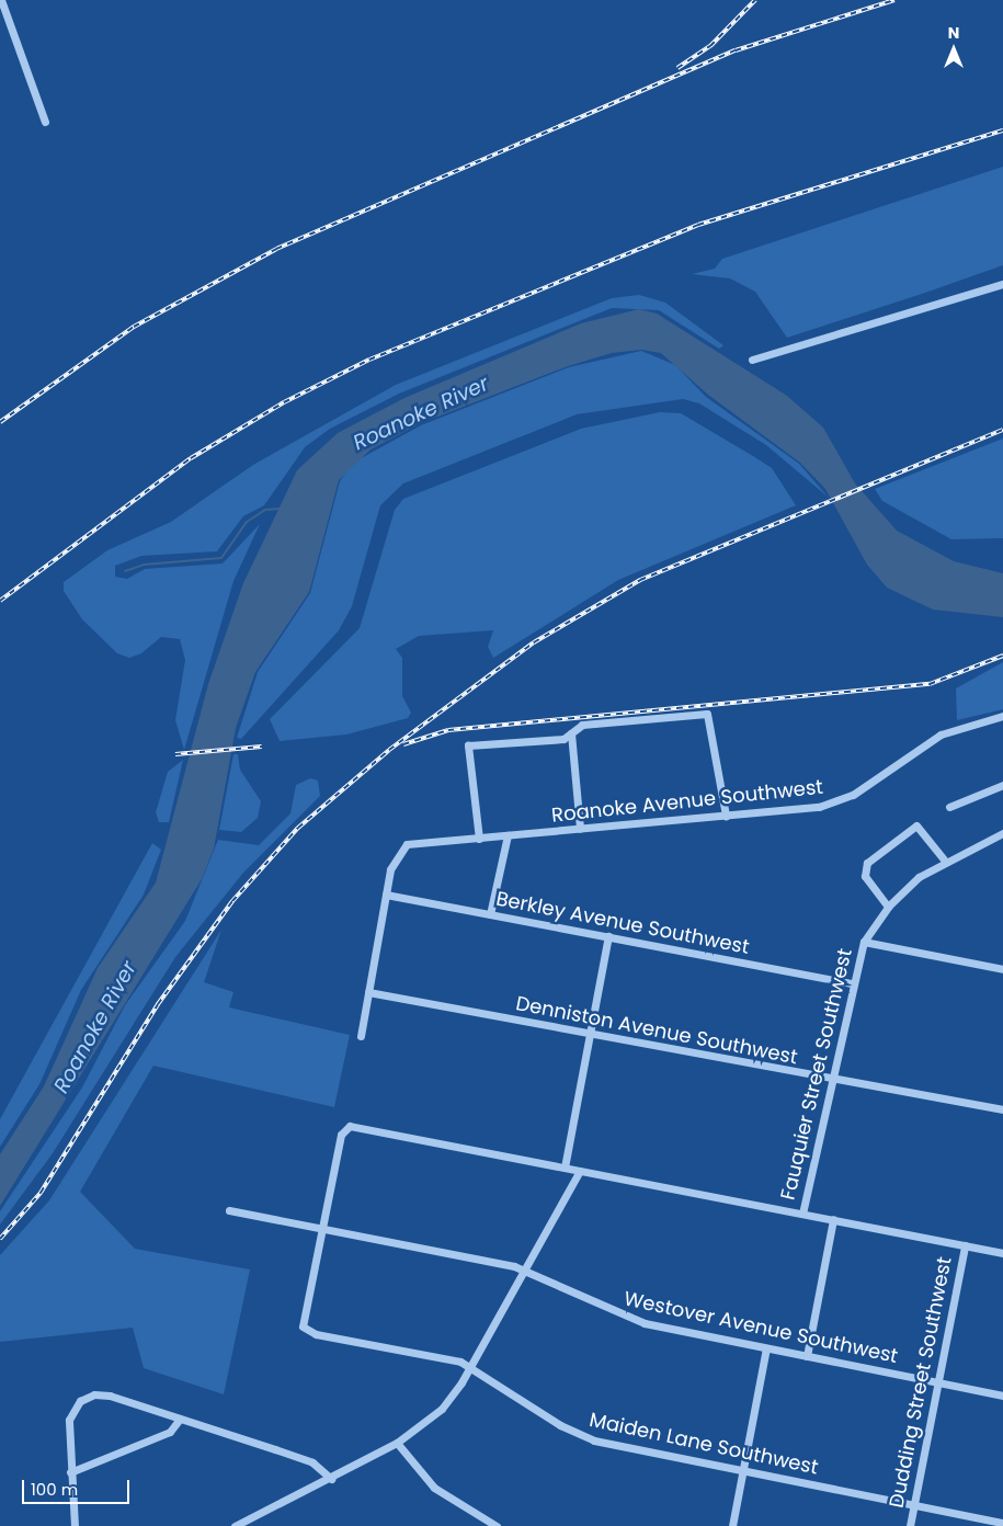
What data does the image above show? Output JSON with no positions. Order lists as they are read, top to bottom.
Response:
{
  "streets": {
    "street": [
      "Roanoke Avenue Southwest",
      "Berkley Avenue Southwest",
      "Denniston Avenue Southwest",
      "Fauquier Street Southwest",
      "Westover Avenue Southwest",
      "Dudding Street Southwest",
      "Maiden Lane Southwest"
    ]
  },
  "crossings": [
    ["Roanoke Avenue Southwest", "Berkley Avenue Southwest"],
    ["Roanoke Avenue Southwest", "Denniston Avenue Southwest"],
    ["Berkley Avenue Southwest", "Fauquier Street Southwest"],
    ["Denniston Avenue Southwest", "Fauquier Street Southwest"],
    ["Westover Avenue Southwest", "Dudding Street Southwest"],
    ["Westover Avenue Southwest", "Maiden Lane Southwest"],
    ["Dudding Street Southwest", "Maiden Lane Southwest"]
  ],
  "water": ["Roanoke River"],
  "scale_bar": "100 m",
  "north": "top"
}
